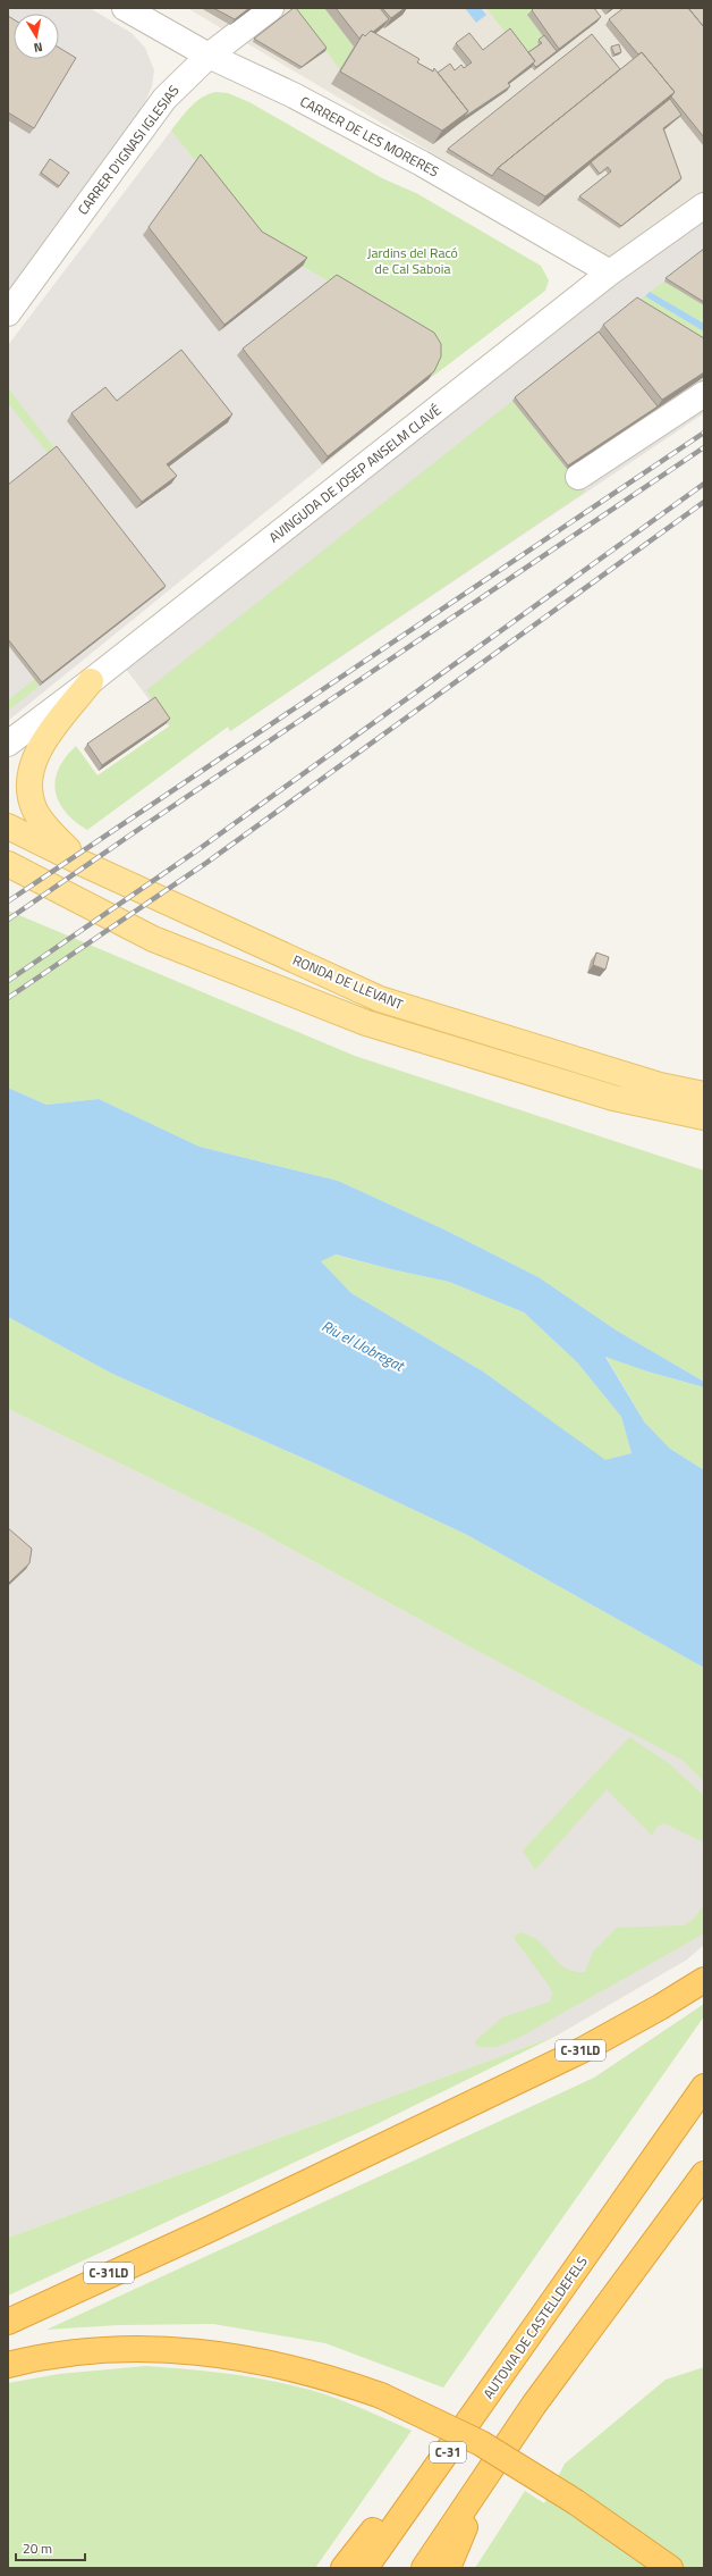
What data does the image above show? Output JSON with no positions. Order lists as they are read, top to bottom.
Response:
{
  "streets": {
    "highway": ["C-31LD", "AUTOVIA DE CASTELLDEFELS", "C-31"],
    "main road": ["RONDA DE LLEVANT"],
    "street": ["CARRER DE LES MORERES", "CARRER D'IGNASI IGLESIAS", "AVINGUDA DE JOSEP ANSELM CLAVÉ"]
  },
  "crossings": [
    ["CARRER DE LES MORERES", "CARRER D'IGNASI IGLESIAS"],
    ["CARRER DE LES MORERES", "AVINGUDA DE JOSEP ANSELM CLAVÉ"]
  ],
  "water": ["Riu el Llobregat"],
  "parks": ["Jardins del Racó de Cal Saboia"],
  "scale_bar": "20 m",
  "north": "bottom"
}
